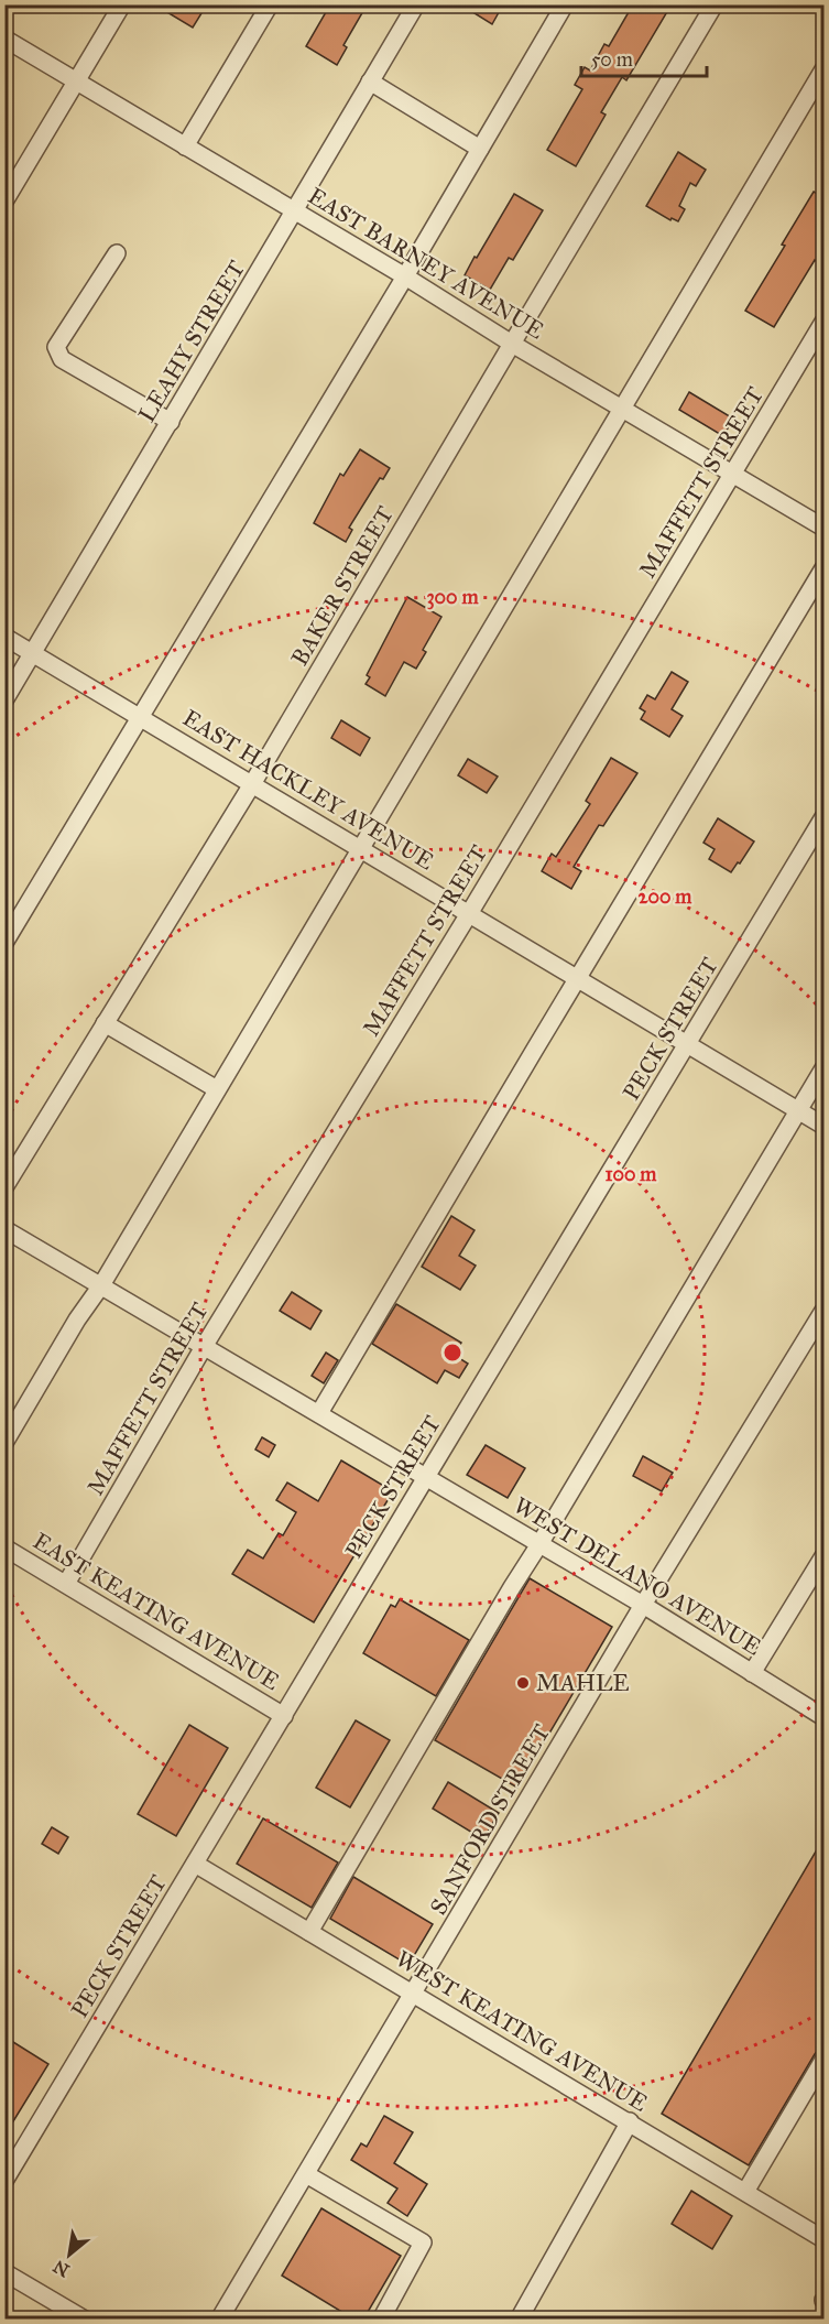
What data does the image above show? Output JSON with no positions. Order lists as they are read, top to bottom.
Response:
{
  "streets": {
    "street": [
      "EAST BARNEY AVENUE",
      "LEAHY STREET",
      "MAFFETT STREET",
      "BAKER STREET",
      "EAST HACKLEY AVENUE",
      "PECK STREET",
      "WEST DELANO AVENUE",
      "EAST KEATING AVENUE",
      "SANFORD STREET",
      "WEST KEATING AVENUE"
    ]
  },
  "crossings": [
    ["EAST BARNEY AVENUE", "LEAHY STREET"],
    ["EAST BARNEY AVENUE", "MAFFETT STREET"],
    ["EAST BARNEY AVENUE", "BAKER STREET"],
    ["LEAHY STREET", "EAST HACKLEY AVENUE"],
    ["MAFFETT STREET", "EAST HACKLEY AVENUE"],
    ["MAFFETT STREET", "WEST DELANO AVENUE"],
    ["MAFFETT STREET", "EAST KEATING AVENUE"],
    ["BAKER STREET", "EAST HACKLEY AVENUE"],
    ["EAST HACKLEY AVENUE", "PECK STREET"],
    ["PECK STREET", "WEST DELANO AVENUE"],
    ["PECK STREET", "EAST KEATING AVENUE"],
    ["PECK STREET", "WEST KEATING AVENUE"],
    ["WEST DELANO AVENUE", "SANFORD STREET"],
    ["SANFORD STREET", "WEST KEATING AVENUE"]
  ],
  "places": ["MAHLE"],
  "scale_bar": "50 m",
  "north": "bottom left",
  "rings": ["300 m", "200 m", "100 m"]
}
